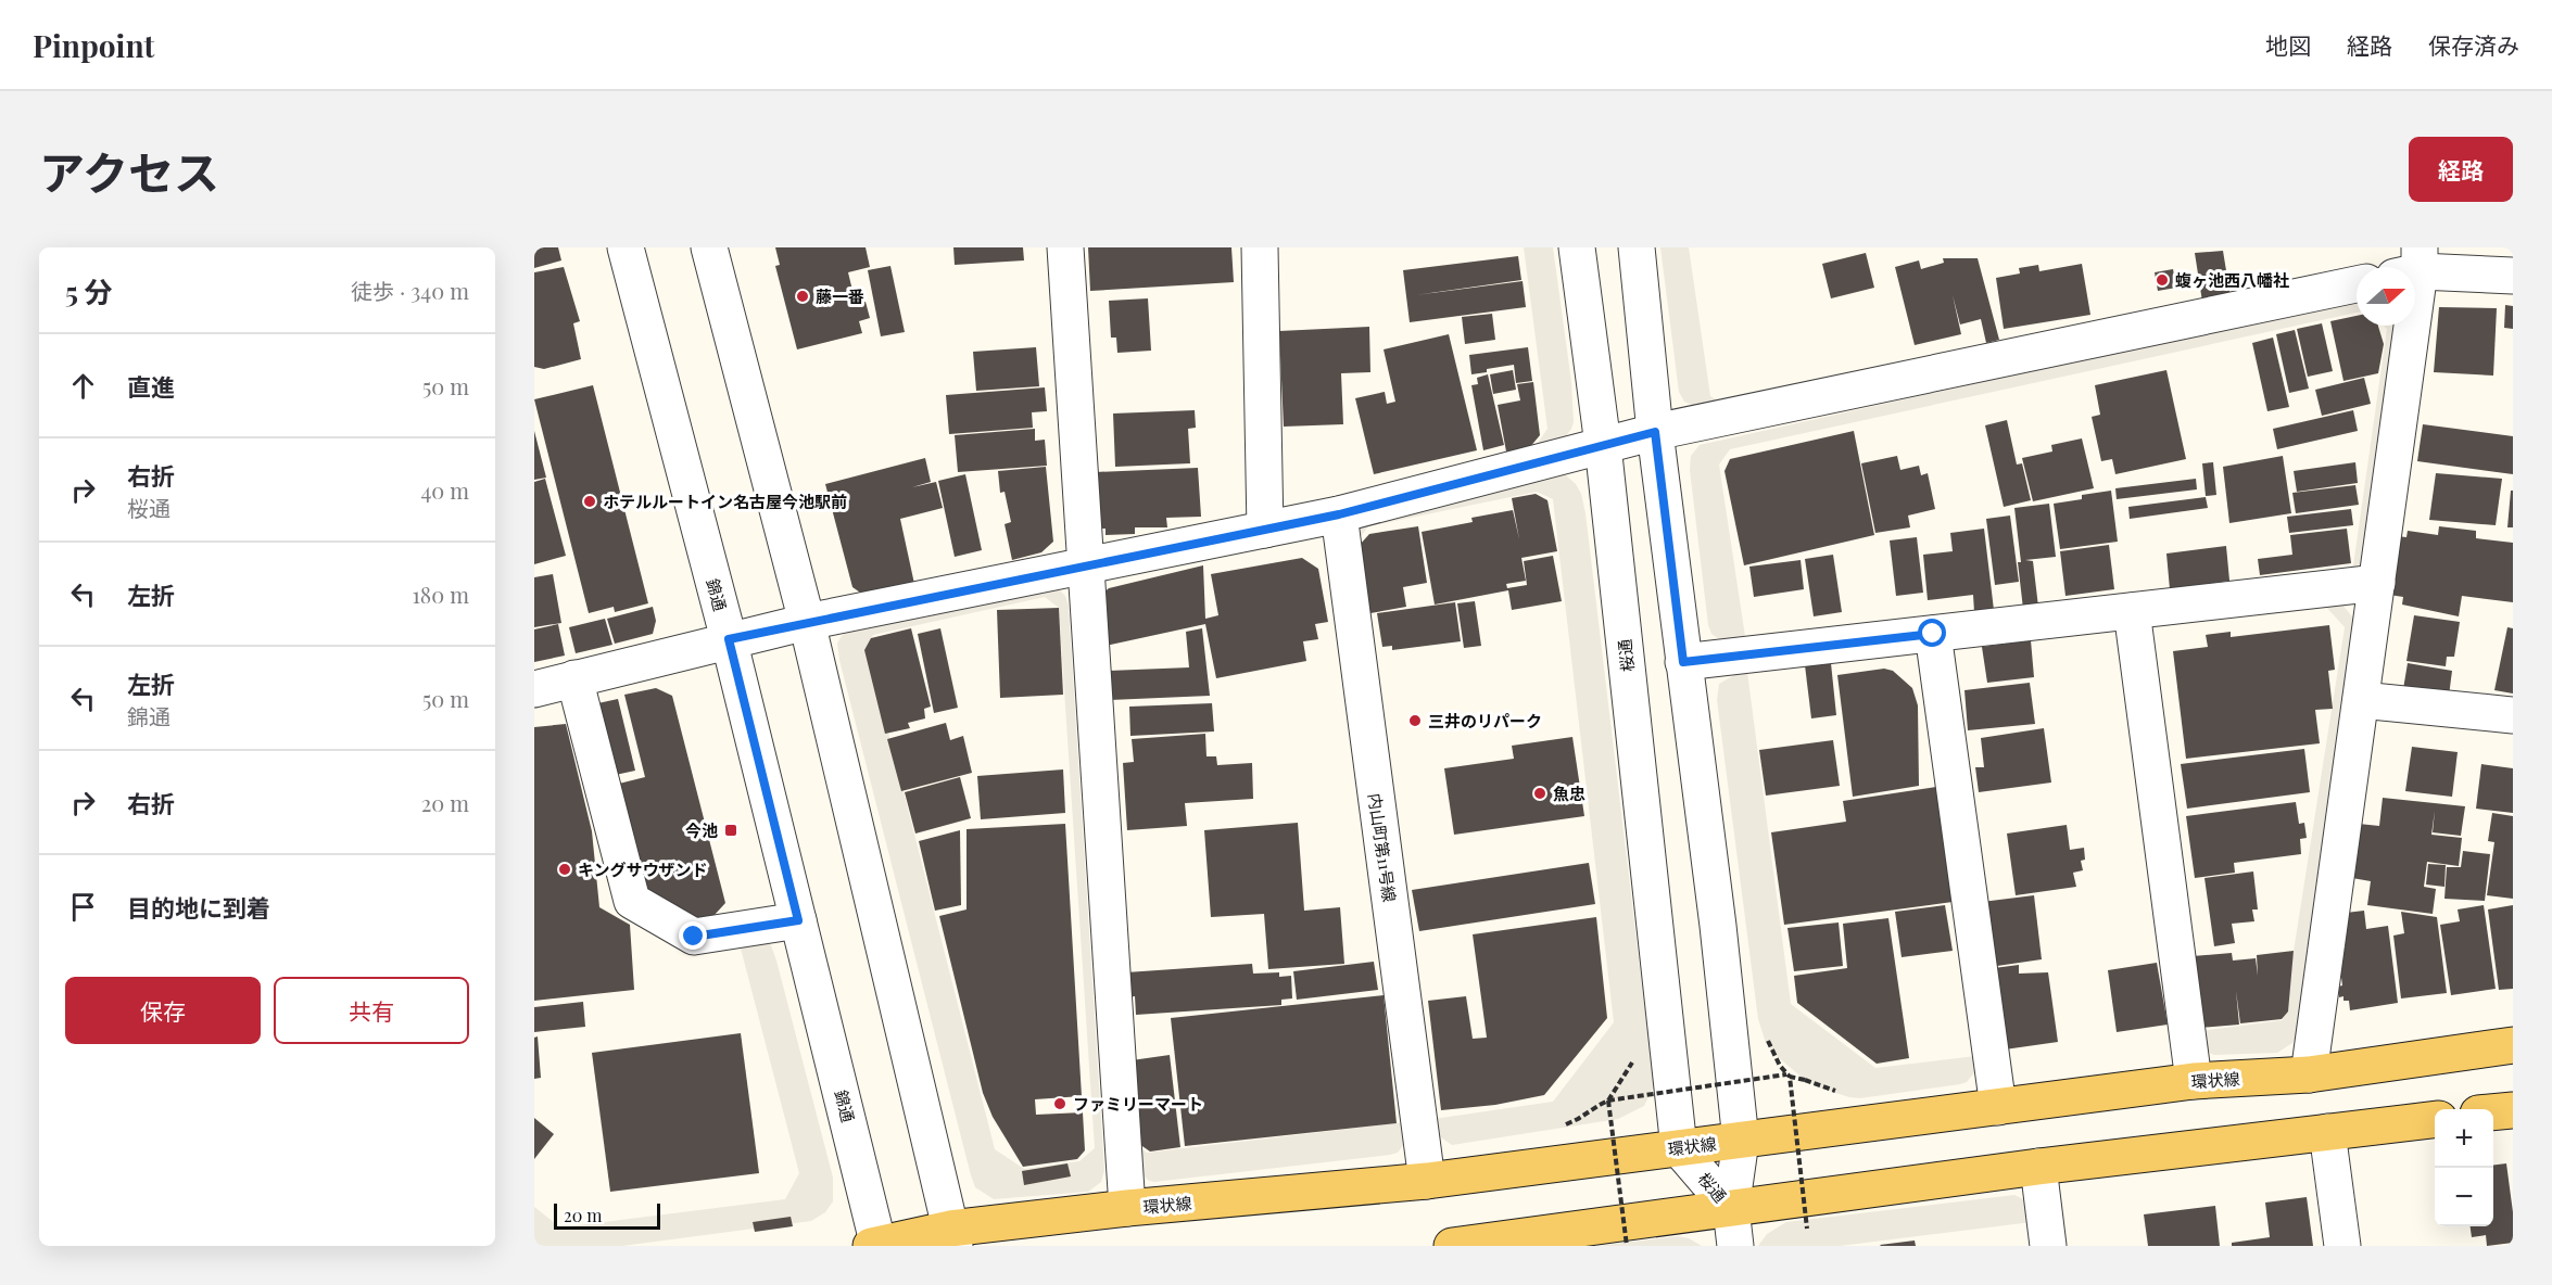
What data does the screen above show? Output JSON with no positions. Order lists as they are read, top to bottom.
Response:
{
  "streets": {
    "main road": ["環状線"],
    "street": ["錦通", "桜通", "内山町第11号線"]
  },
  "crossings": [
    ["錦通", "環状線"],
    ["桜通", "環状線"],
    ["内山町第11号線", "環状線"]
  ],
  "places": {
    "other": [
      "蝮ヶ池西八幡社",
      "藤一番",
      "ホテルルートイン名古屋今池駅前",
      "三井のリパーク",
      "魚忠",
      "キングサウザンド",
      "ファミリーマート"
    ],
    "transit": ["今池"]
  },
  "scale_bar": "20 m",
  "north": "right",
  "page": {
    "header": "Pinpoint",
    "nav": ["地図", "経路", "保存済み"],
    "title": "アクセス",
    "buttons": [
      "経路",
      ["保存", "共有"]
    ],
    "heading": ["5 分", "徒歩 · 340 m"],
    "list": [
      ["直進", "50 m"],
      ["右折", "桜通", "40 m"],
      ["左折", "180 m"],
      ["左折", "錦通", "50 m"],
      ["右折", "20 m"],
      "目的地に到着"
    ],
    "map_buttons": ["+", "−"],
    "scale": "20 m"
  }
}
